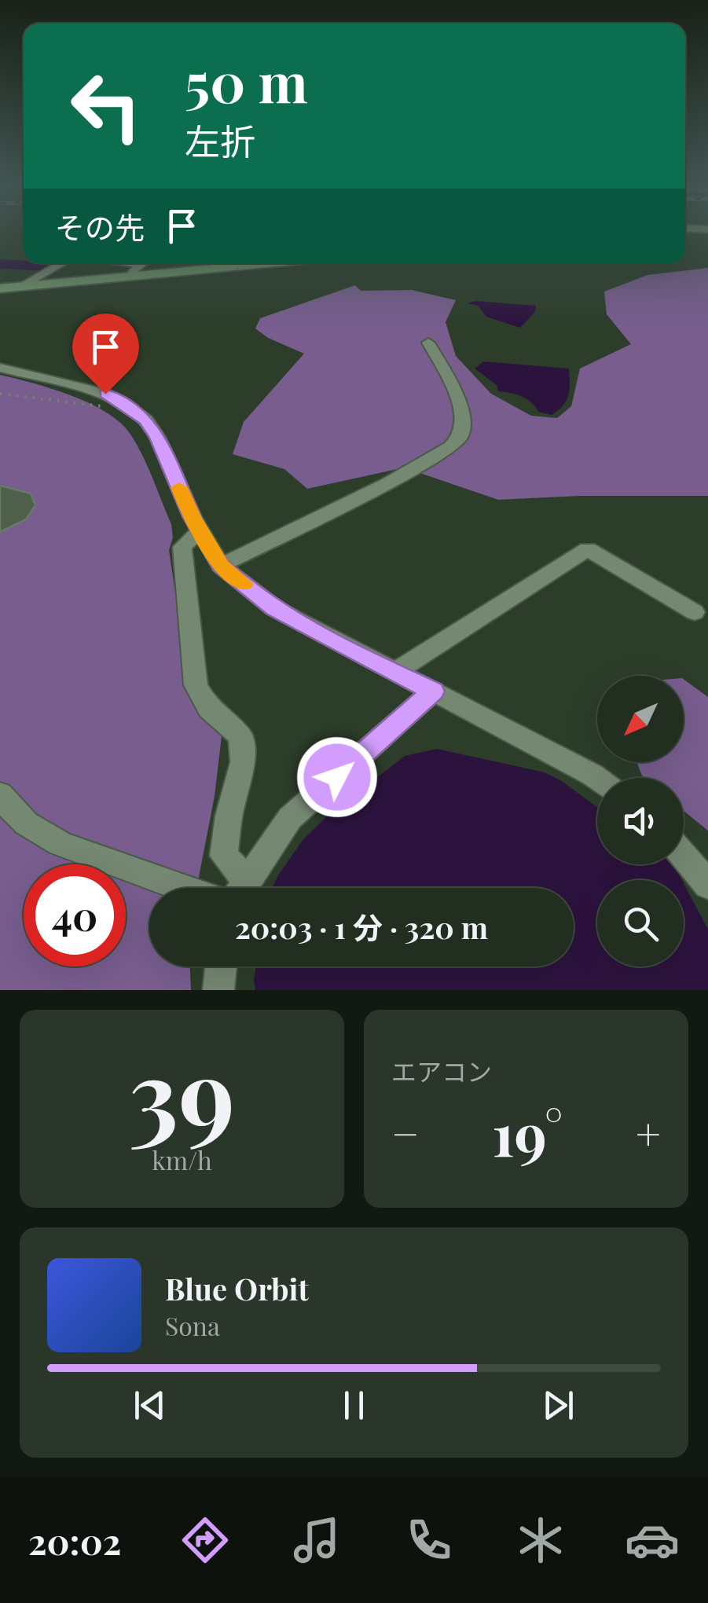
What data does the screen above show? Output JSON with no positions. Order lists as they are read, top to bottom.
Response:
{
  "north": "bottom left",
  "page": {
    "turn": ["50 m", "左折"],
    "then": "その先",
    "limit": "40",
    "trip": "20:03 · 1 分 · 320 m",
    "tile": [
      ["39", "km/h"],
      "エアコン"
    ],
    "heat": ["−", "19°", "+"],
    "song": ["Blue Orbit", "Sona"],
    "tabs": "20:02"
  }
}
